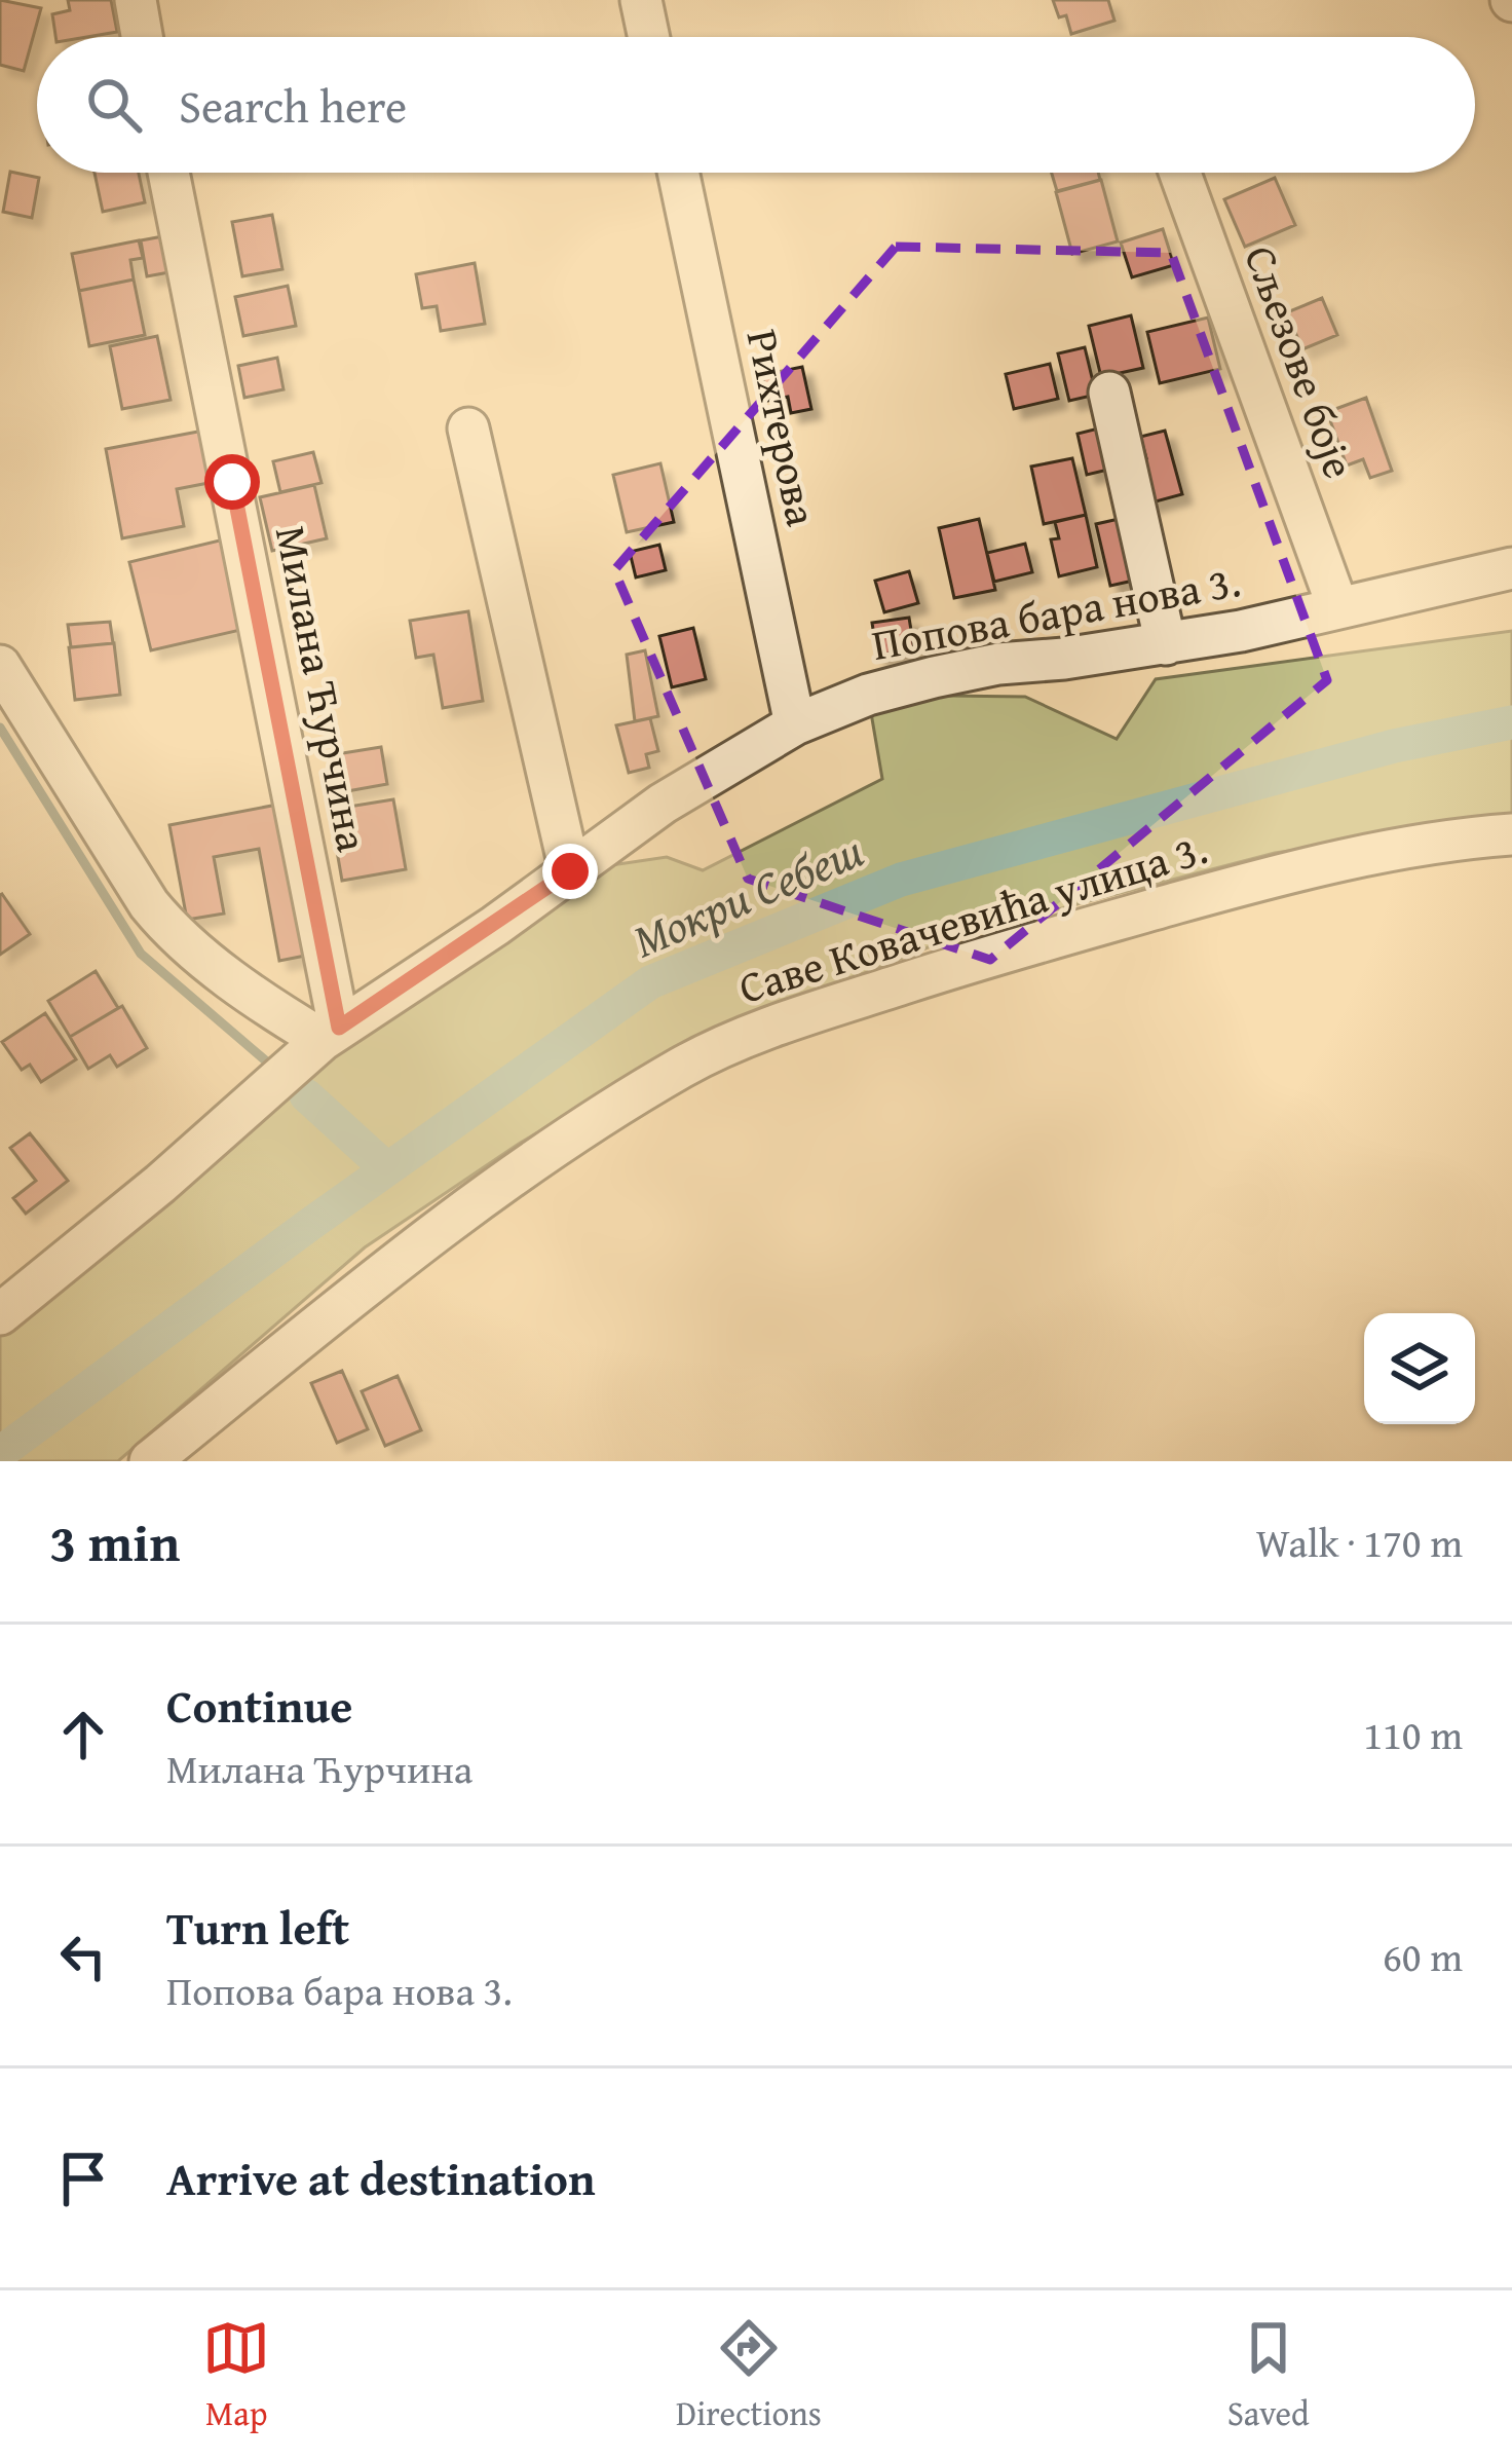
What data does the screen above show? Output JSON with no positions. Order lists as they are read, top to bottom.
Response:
{
  "streets": {
    "street": [
      "Сљезове боје",
      "Рихтерова",
      "Попова бара нова 3.",
      "Милана Ћурчина",
      "Саве Ковачевића улица 3."
    ]
  },
  "crossings": [
    ["Сљезове боје", "Попова бара нова 3."],
    ["Рихтерова", "Попова бара нова 3."],
    ["Попова бара нова 3.", "Милана Ћурчина"]
  ],
  "water": ["Мокри Себеш"],
  "page": {
    "search": "Search here",
    "heading": ["3 min", "Walk · 170 m"],
    "list": [
      ["Continue", "Милана Ћурчина", "110 m"],
      ["Turn left", "Попова бара нова 3.", "60 m"],
      "Arrive at destination"
    ],
    "nav": ["Map", "Directions", "Saved"]
  }
}
